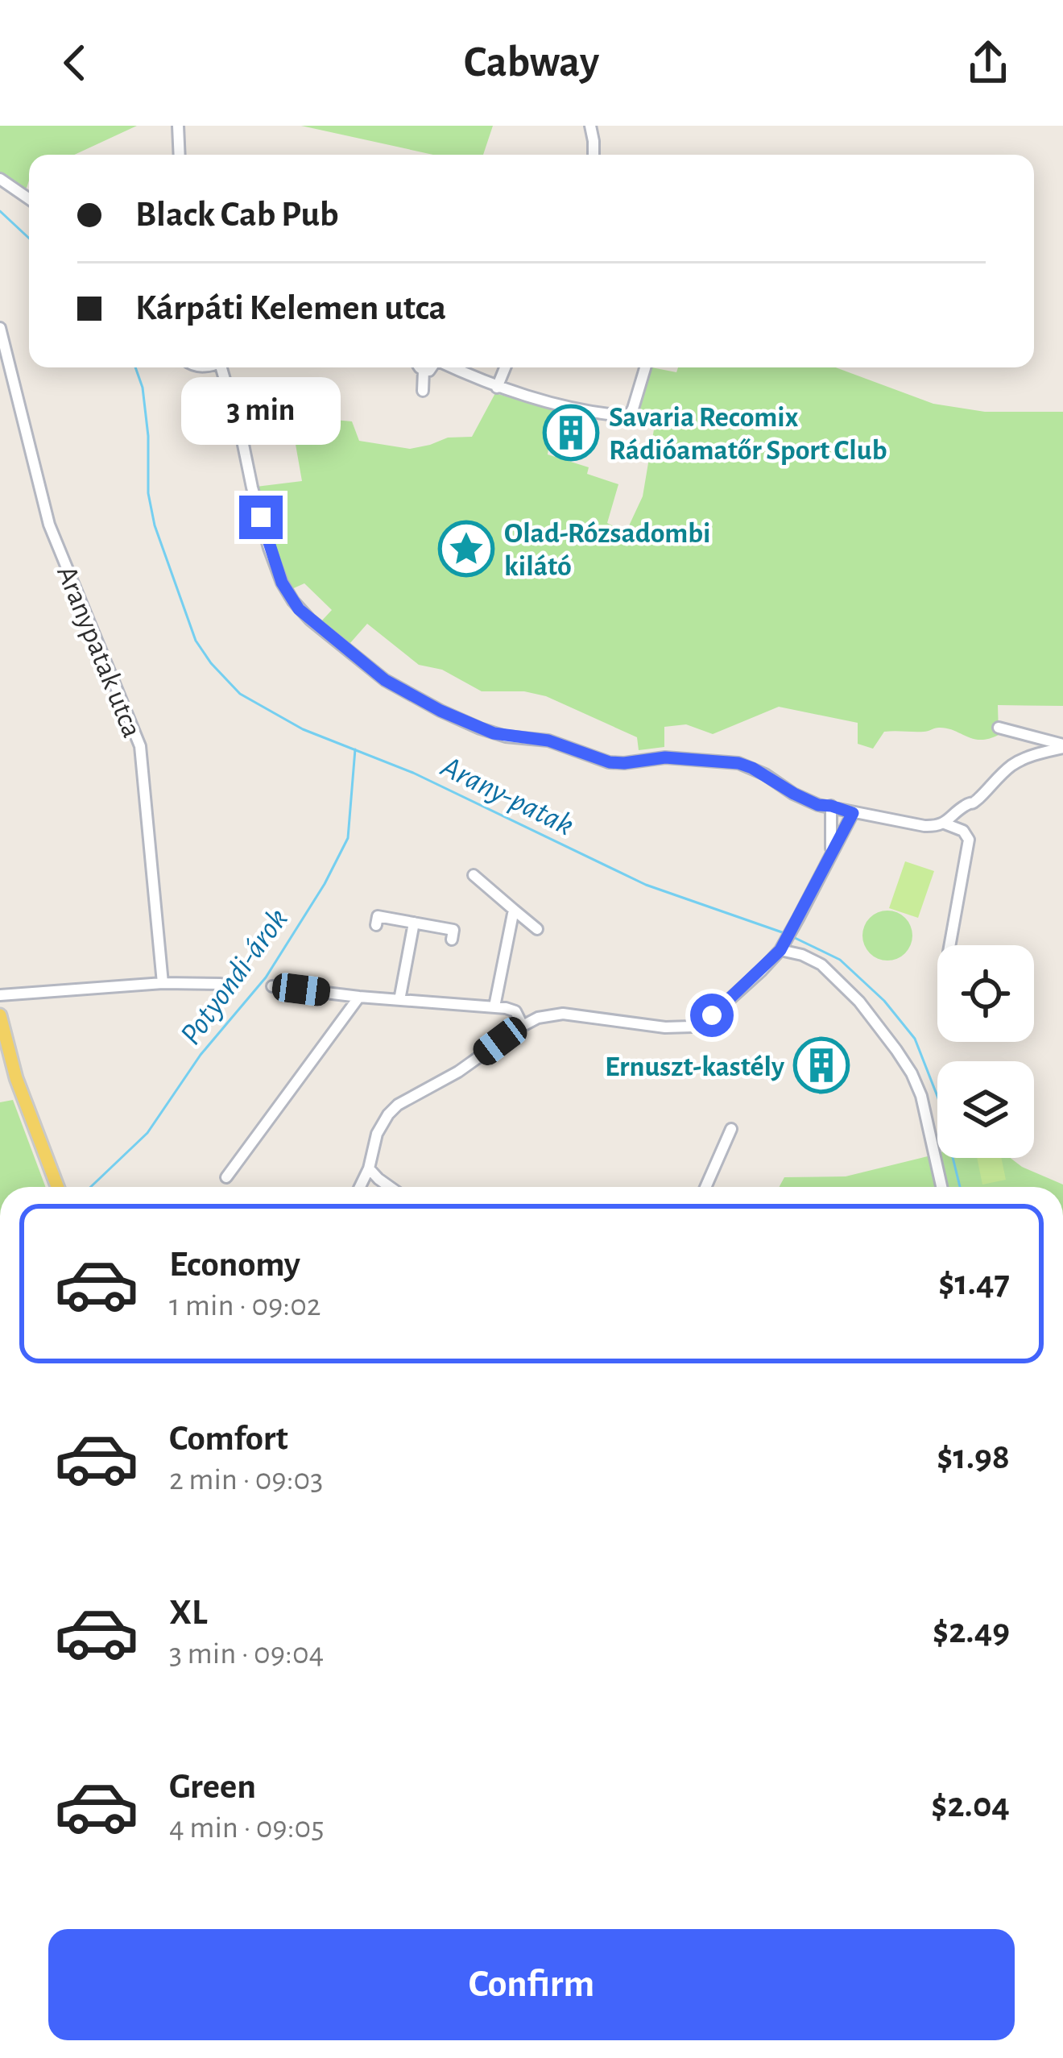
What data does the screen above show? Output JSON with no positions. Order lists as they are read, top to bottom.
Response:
{
  "streets": {
    "street": ["Aranypatak utca"]
  },
  "water": ["Arany-patak", "Potyondi-árok"],
  "places": {
    "building": ["Savaria Recomix Rádióamatőr Sport Club", "Ernuszt-kastély"],
    "place": ["Olad-Rózsadombi kilátó"]
  },
  "page": {
    "header": "Cabway",
    "banner": ["Black Cab Pub", "Kárpáti Kelemen utca"],
    "bubble": "3 min",
    "list": [
      {
        "name": "Economy",
        "note": "1 min · 09:02",
        "value": "$1.47"
      },
      {
        "name": "Comfort",
        "note": "2 min · 09:03",
        "value": "$1.98"
      },
      {
        "name": "XL",
        "note": "3 min · 09:04",
        "value": "$2.49"
      },
      {
        "name": "Green",
        "note": "4 min · 09:05",
        "value": "$2.04"
      }
    ],
    "buttons": "Confirm"
  }
}
